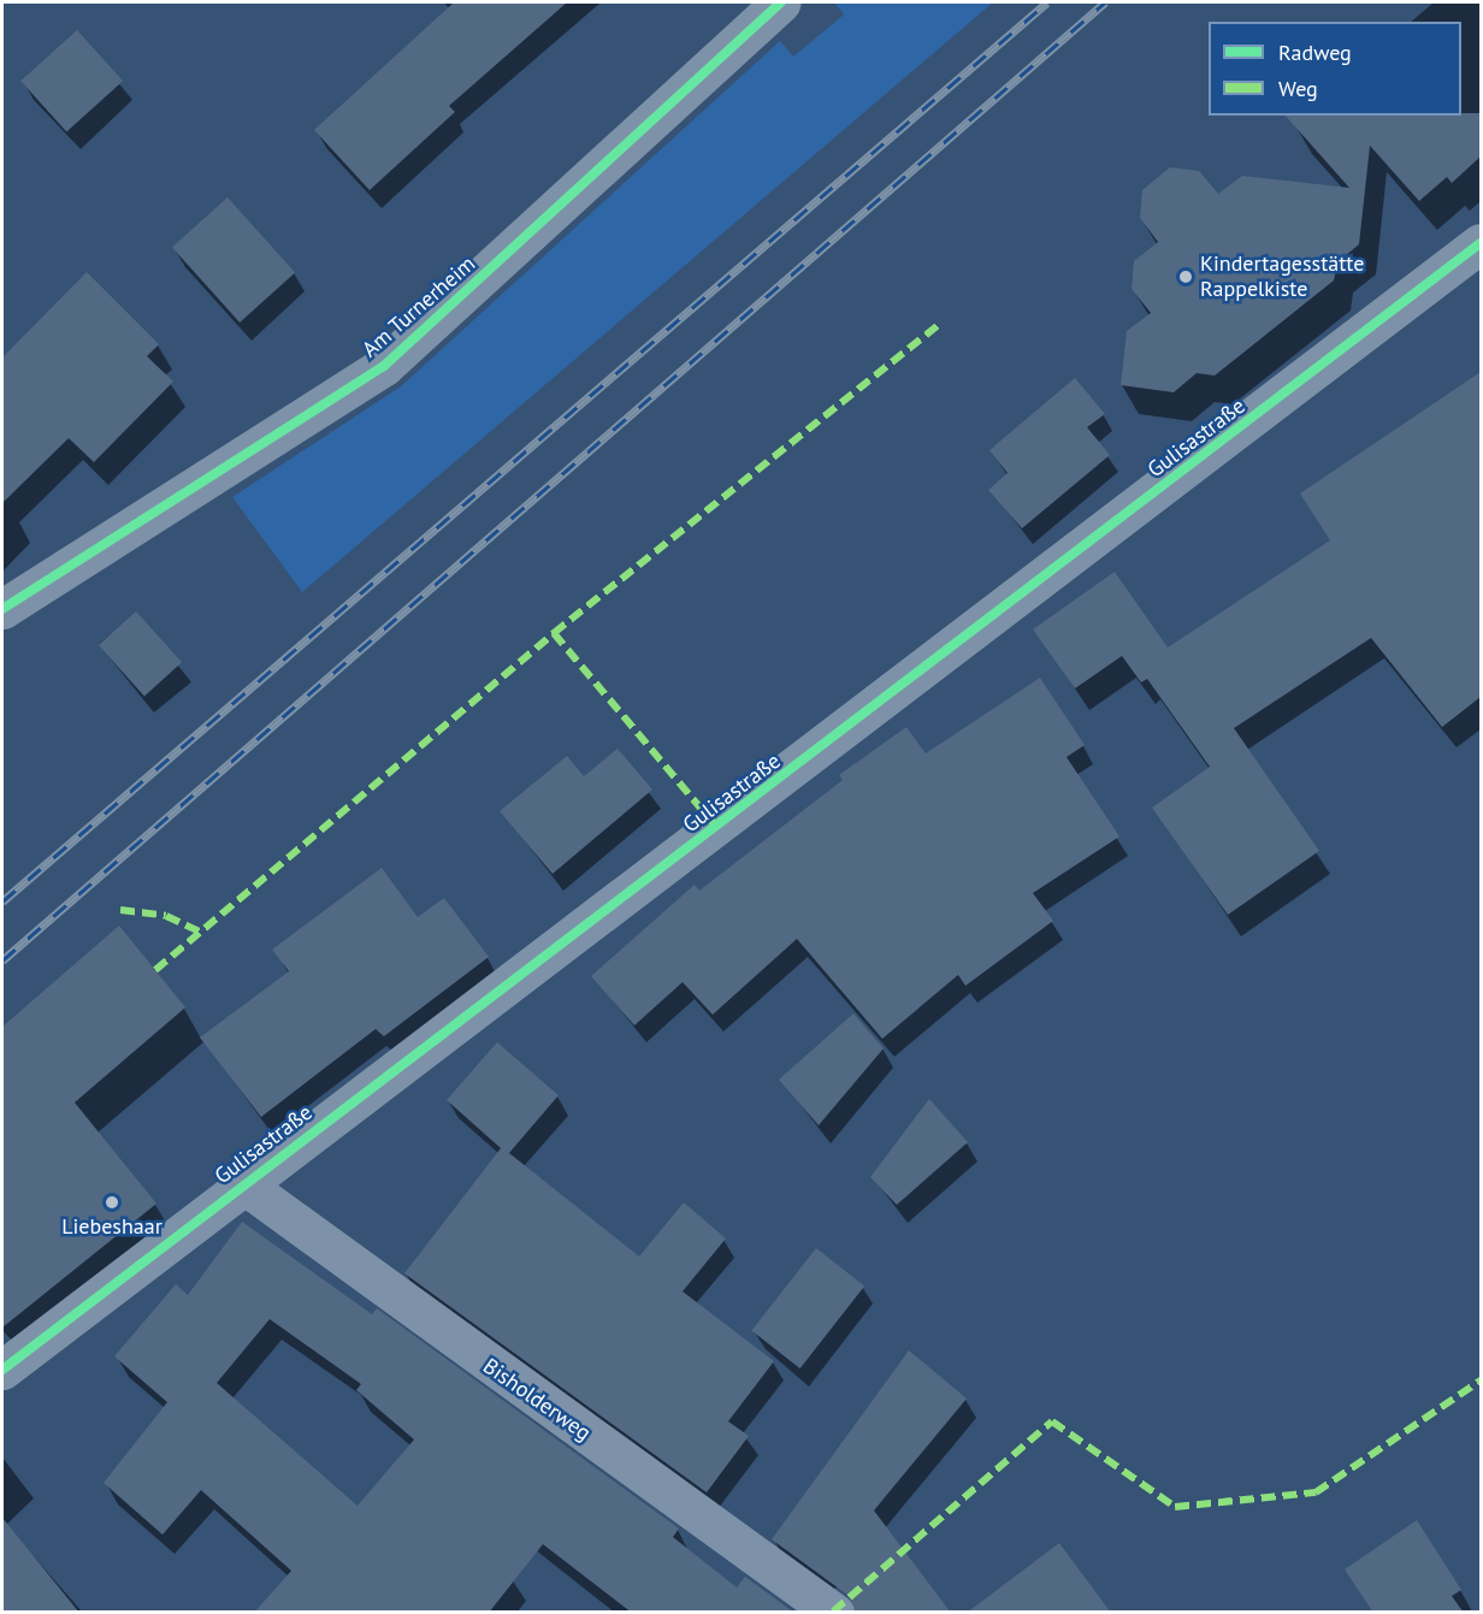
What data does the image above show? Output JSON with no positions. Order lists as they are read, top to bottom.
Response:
{
  "streets": {
    "street": ["Am Turnerheim", "Gulisastraße", "Bisholderweg"]
  },
  "crossings": [
    ["Gulisastraße", "Bisholderweg"]
  ],
  "places": ["Kindertagesstätte Rappelkiste", "Liebeshaar"],
  "legend": ["Radweg", "Weg"]
}
